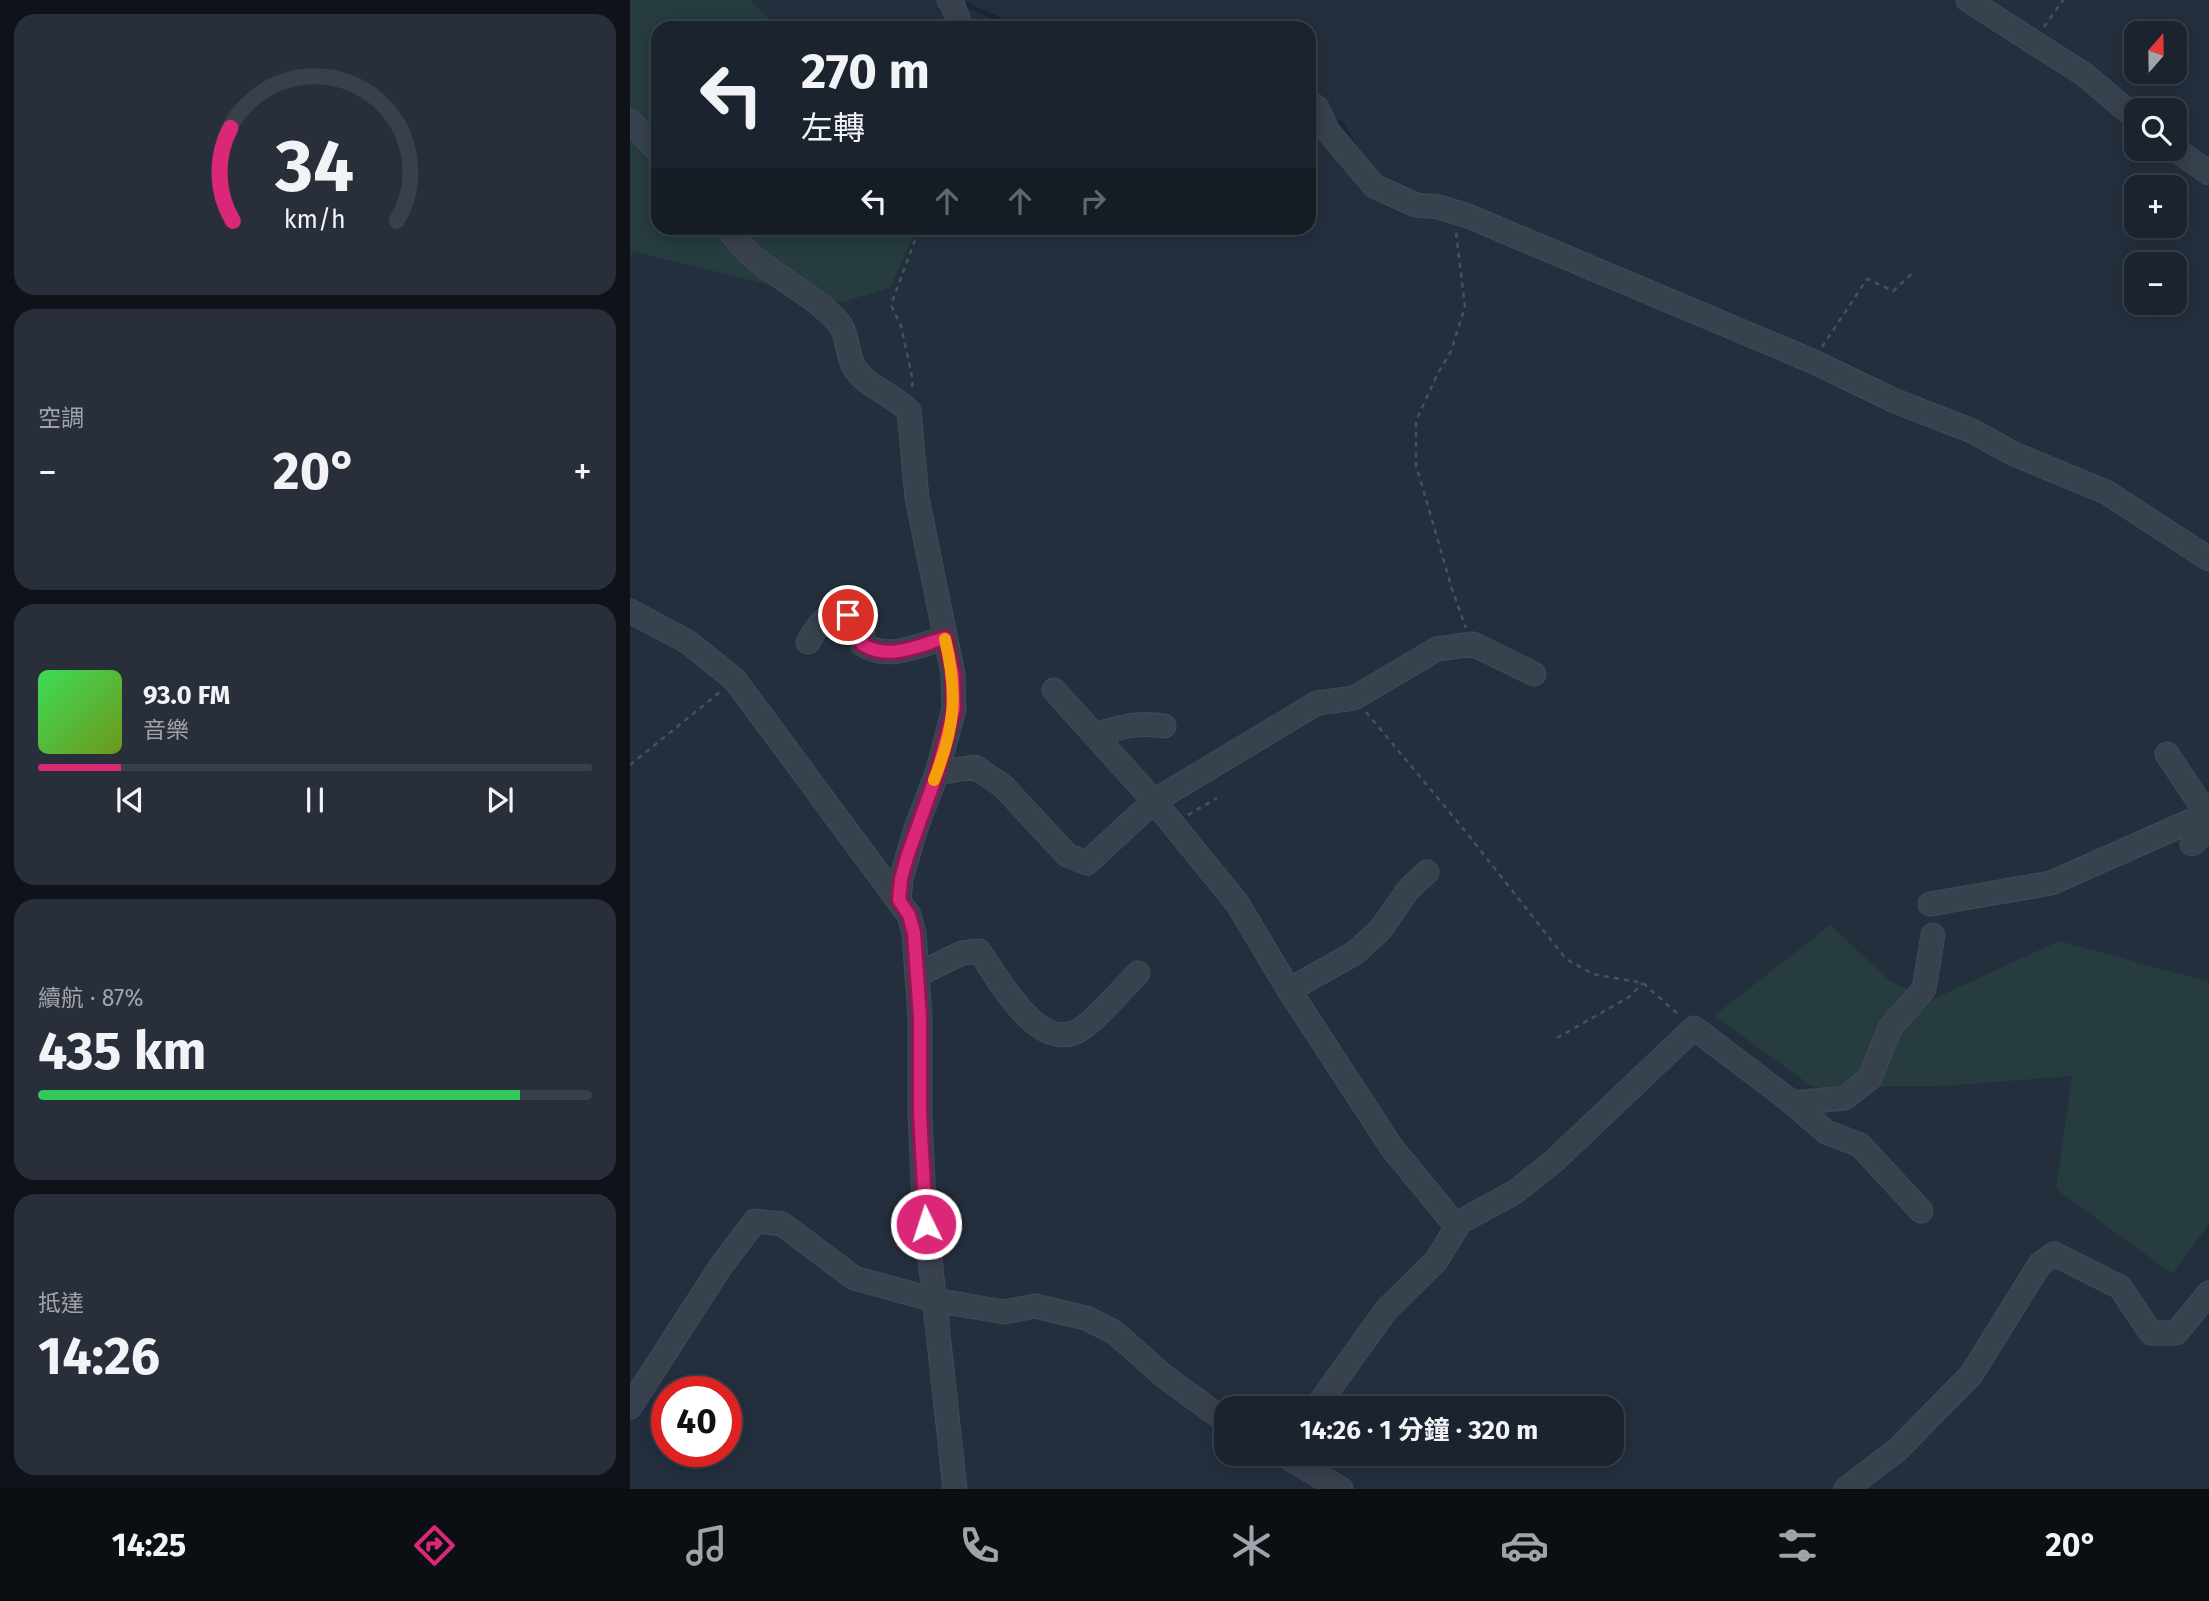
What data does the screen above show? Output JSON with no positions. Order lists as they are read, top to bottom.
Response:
{
  "north": "top",
  "page": {
    "map_buttons": ["+", "−"],
    "turn": ["270 m", "左轉"],
    "tile": [
      "空調",
      ["續航 · 87%", "435 km"],
      ["抵達", "14:26"]
    ],
    "heat": ["−", "20°", "+"],
    "song": ["93.0 FM", "音樂"],
    "limit": "40",
    "trip": "14:26 · 1 分鐘 · 320 m",
    "tabs": ["14:25", "20°"],
    "gauge": ["34", "km/h"]
  }
}
